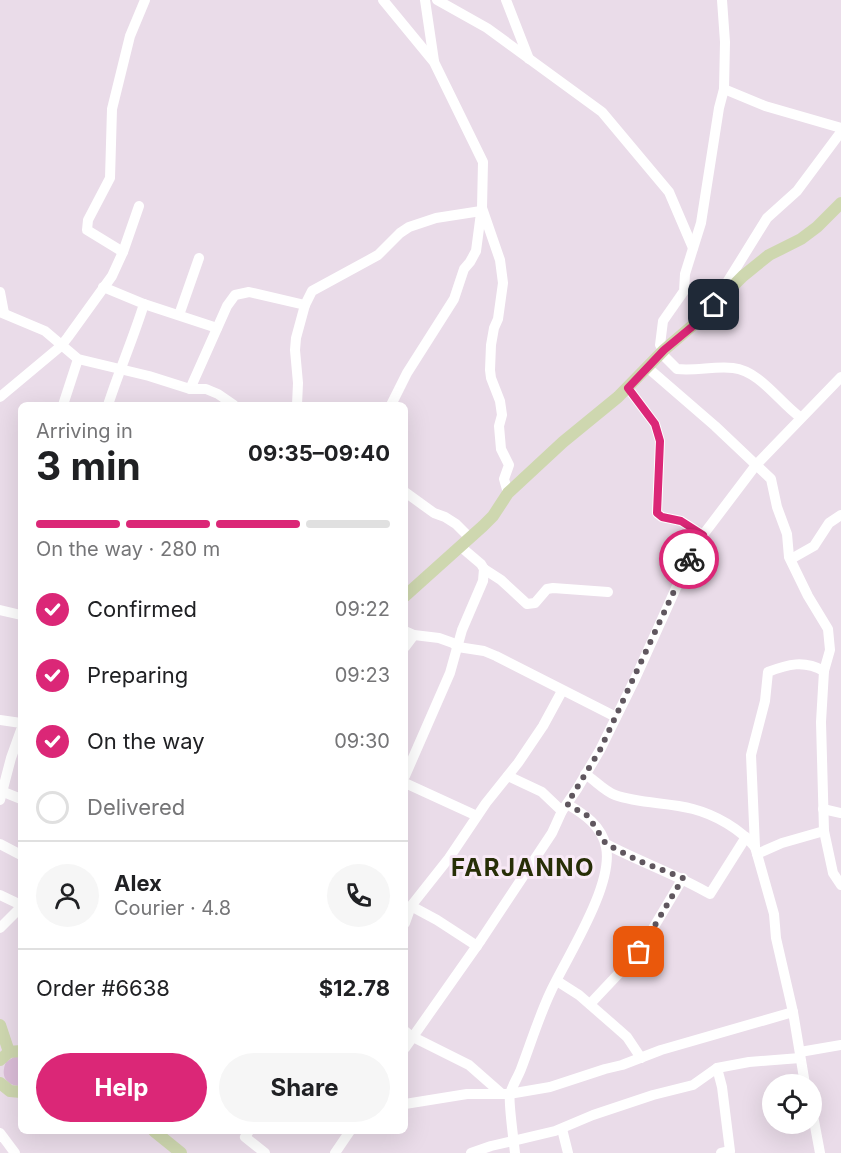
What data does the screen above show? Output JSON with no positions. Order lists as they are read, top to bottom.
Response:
{
  "districts": ["FARJANNO"],
  "page": {
    "heading": ["3 min", "Arriving in", "09:35–09:40"],
    "panel": [
      "Alex",
      "Courier · 4.8",
      "Order #6638",
      "$12.78"
    ],
    "bar": "On the way · 280 m",
    "list": [
      ["Confirmed", "09:22"],
      ["Preparing", "09:23"],
      ["On the way", "09:30"],
      "Delivered"
    ],
    "buttons": ["Help", "Share"]
  }
}
